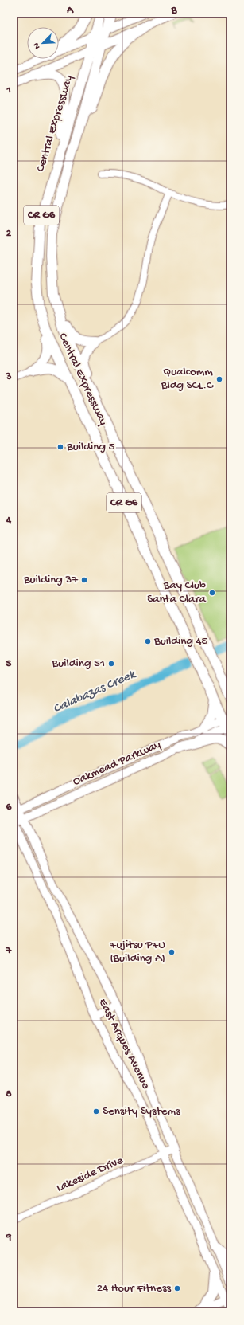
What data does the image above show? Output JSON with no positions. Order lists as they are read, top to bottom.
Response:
{
  "streets": {
    "highway": ["Central Expressway", "CR G6"],
    "main road": ["Oakmead Parkway", "East Arques Avenue"],
    "street": ["Lakeside Drive"]
  },
  "crossings": [
    ["Central Expressway", "Oakmead Parkway"],
    ["Oakmead Parkway", "East Arques Avenue"],
    ["East Arques Avenue", "Lakeside Drive"]
  ],
  "water": ["Calabazas Creek"],
  "places": [
    "Qualcomm Bldg SCL.C",
    "Building 5",
    "Building 37",
    "Bay Club Santa Clara",
    "Building 45",
    "Building 51",
    "Fujitsu PFU (Building A)",
    "Sensity Systems",
    "24 Hour Fitness"
  ],
  "north": "bottom left",
  "grid": {
    "columns": ["A", "B"],
    "rows": [
      "1",
      "2",
      "3",
      "4",
      "5",
      "6",
      "7",
      "8",
      "9"
    ]
  }
}
